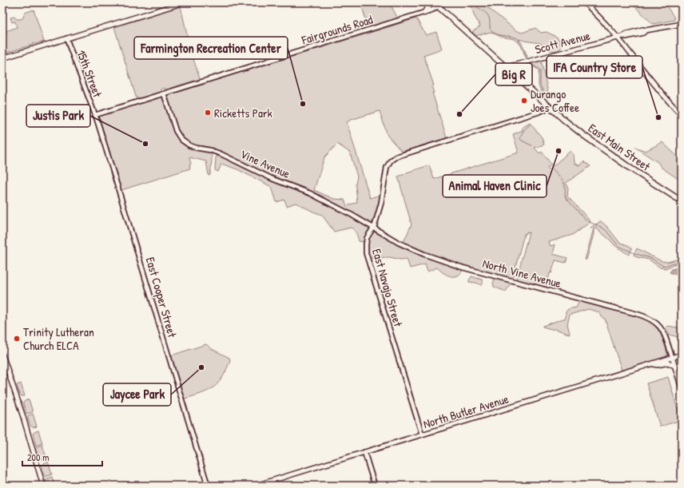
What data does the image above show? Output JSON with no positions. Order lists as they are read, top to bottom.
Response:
{
  "streets": {
    "main road": ["Scott Avenue", "East Main Street", "North Butler Avenue"],
    "street": [
      "Fairgrounds Road",
      "15th Street",
      "Vine Avenue",
      "North Vine Avenue",
      "East Navajo Street",
      "East Cooper Street"
    ]
  },
  "crossings": [
    ["Fairgrounds Road", "15th Street"],
    ["Fairgrounds Road", "East Main Street"],
    ["Fairgrounds Road", "Vine Avenue"],
    ["Fairgrounds Road", "East Cooper Street"],
    ["Scott Avenue", "East Main Street"],
    ["15th Street", "East Cooper Street"],
    ["East Main Street", "East Navajo Street"],
    ["Vine Avenue", "North Vine Avenue"],
    ["Vine Avenue", "East Navajo Street"],
    ["North Vine Avenue", "North Butler Avenue"],
    ["East Navajo Street", "North Butler Avenue"]
  ],
  "places": [
    "Durango Joes Coffee",
    "Farmington Recreation Center",
    "Ricketts Park",
    "Big R",
    "IFA Country Store",
    "Justis Park",
    "Animal Haven Clinic",
    "Trinity Lutheran Church ELCA",
    "Jaycee Park"
  ],
  "scale_bar": "200 m"
}
